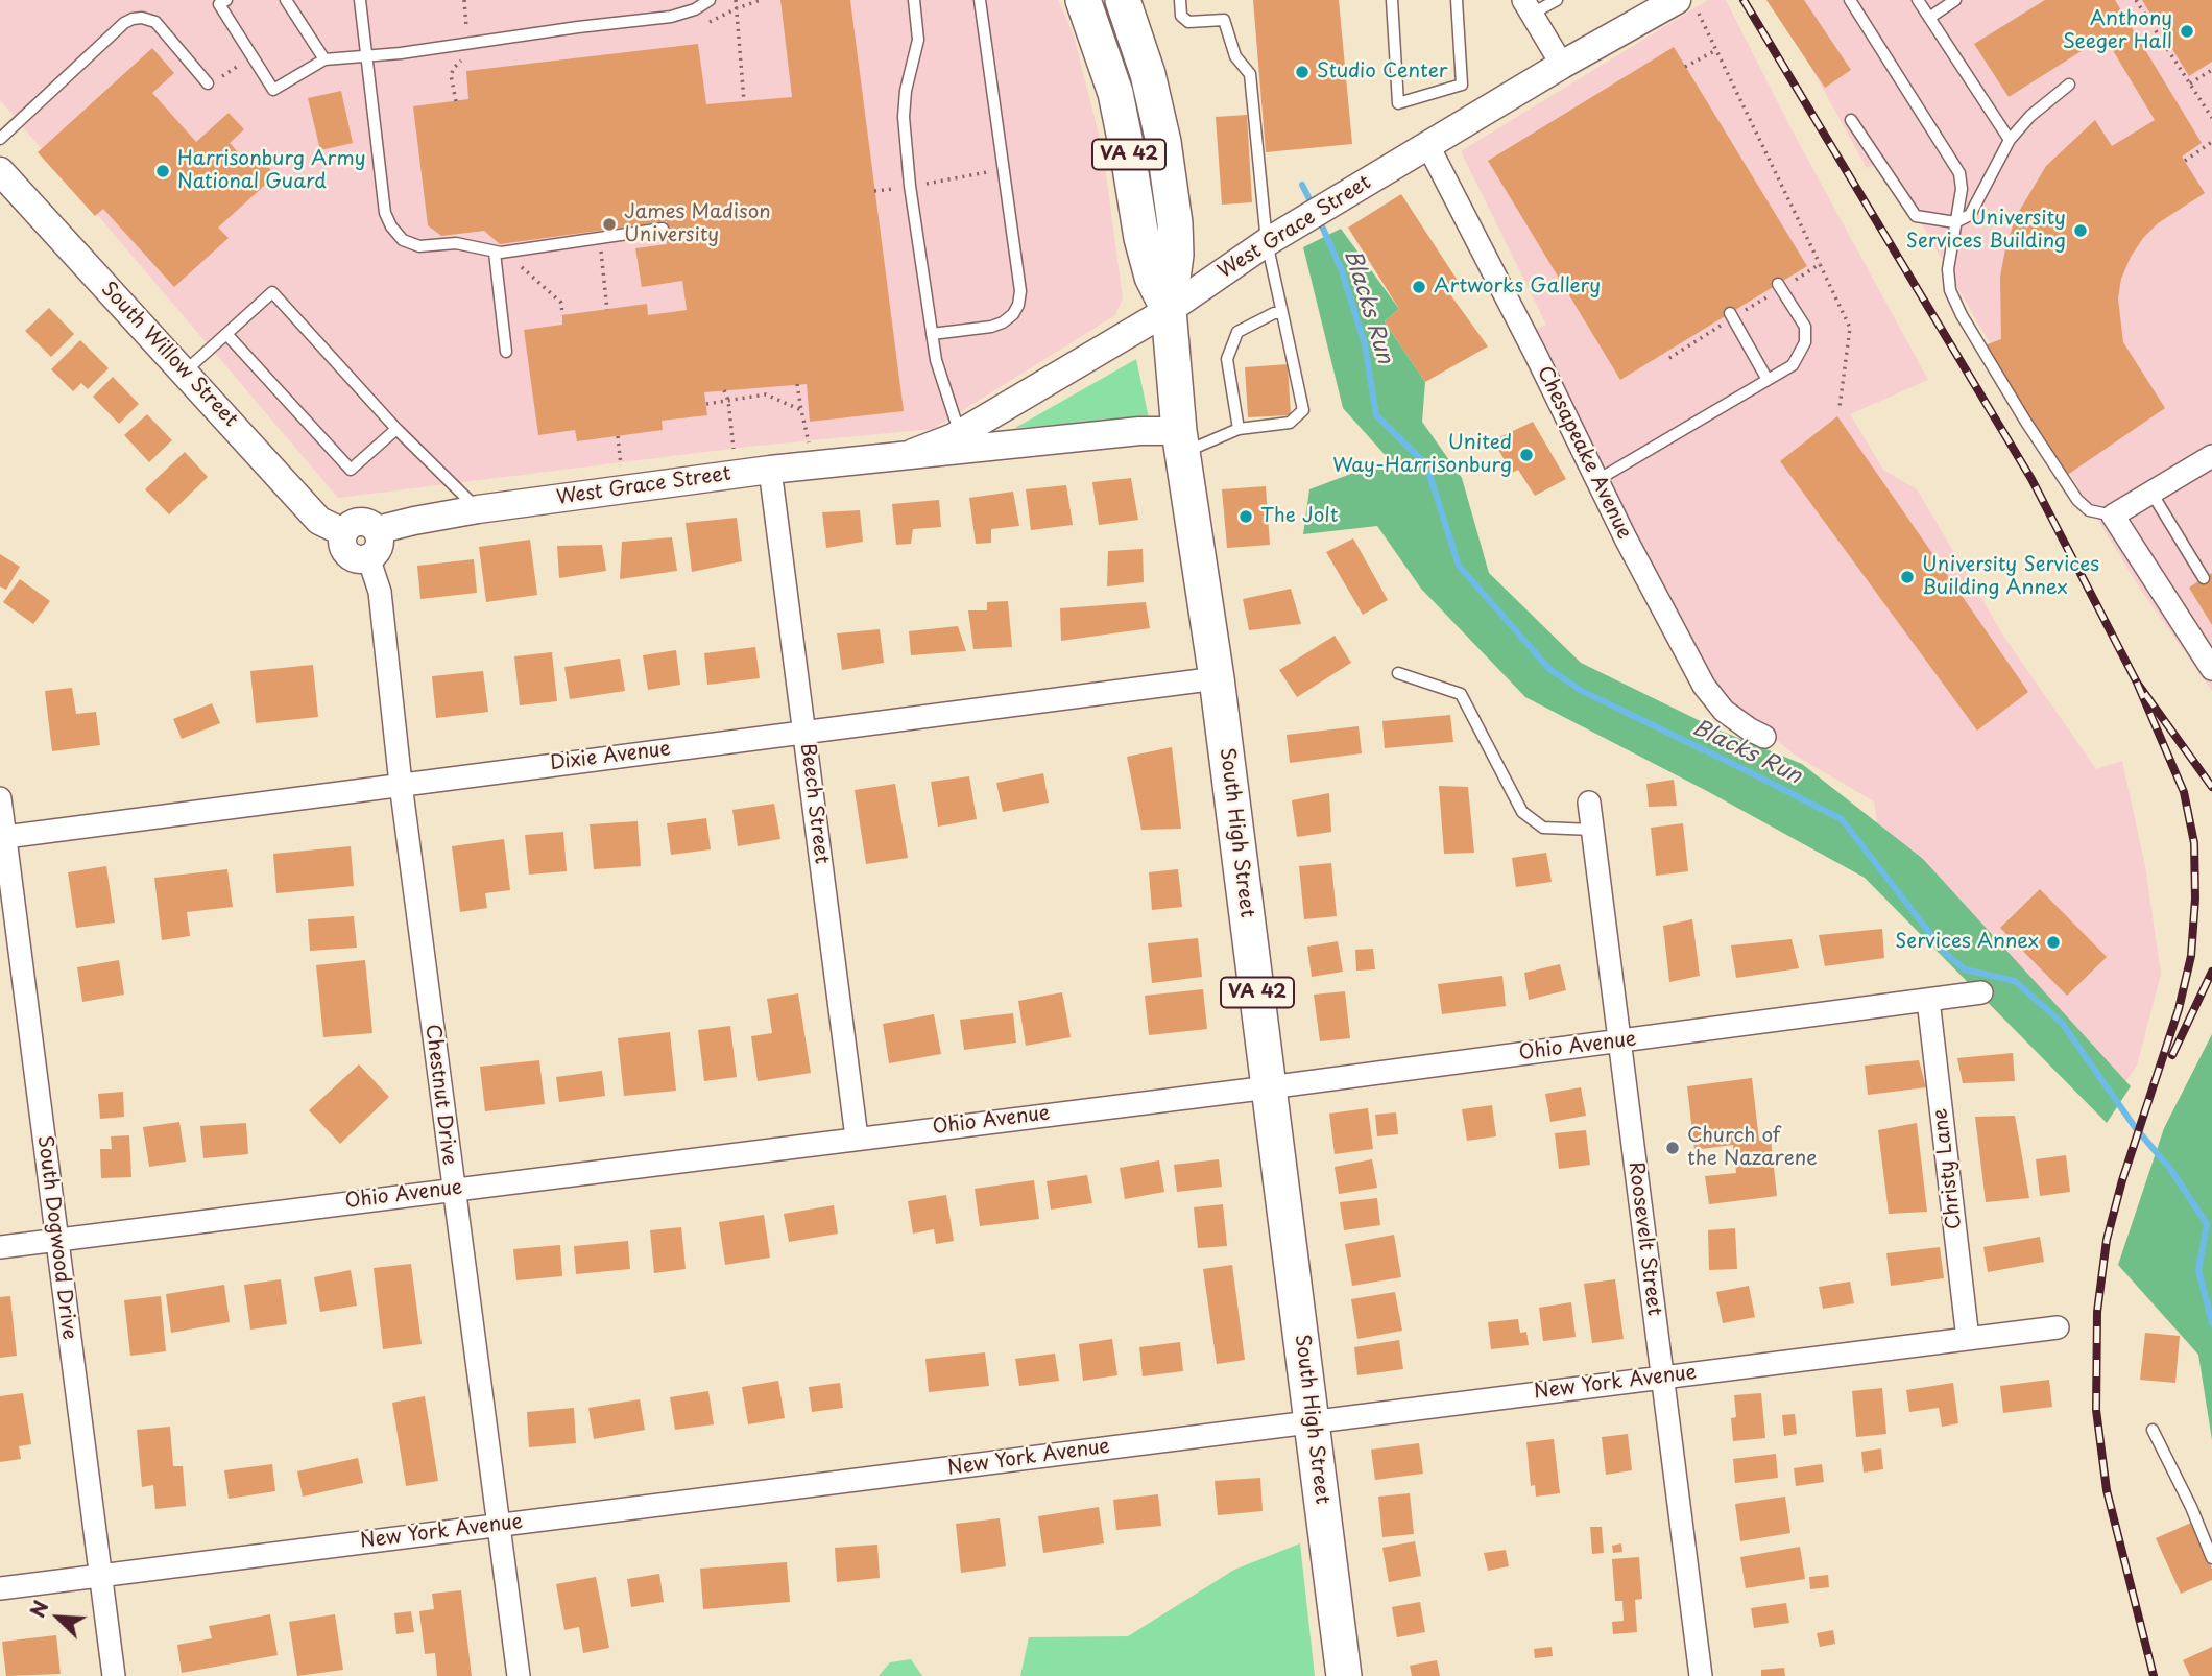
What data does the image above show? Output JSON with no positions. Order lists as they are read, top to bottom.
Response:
{
  "streets": {
    "main road": ["VA 42", "South High Street"],
    "street": [
      "West Grace Street",
      "South Willow Street",
      "Chesapeake Avenue",
      "Dixie Avenue",
      "Beech Street",
      "Ohio Avenue",
      "Chestnut Drive",
      "Christy Lane",
      "South Dogwood Drive",
      "Roosevelt Street",
      "New York Avenue"
    ]
  },
  "crossings": [
    ["VA 42", "West Grace Street"],
    ["VA 42", "South High Street"],
    ["West Grace Street", "South Willow Street"],
    ["West Grace Street", "Chesapeake Avenue"],
    ["West Grace Street", "Beech Street"],
    ["West Grace Street", "South High Street"],
    ["West Grace Street", "Chestnut Drive"],
    ["South Willow Street", "Chestnut Drive"],
    ["Dixie Avenue", "Beech Street"],
    ["Dixie Avenue", "South High Street"],
    ["Dixie Avenue", "Chestnut Drive"],
    ["Dixie Avenue", "South Dogwood Drive"],
    ["Beech Street", "Ohio Avenue"],
    ["South High Street", "Ohio Avenue"],
    ["South High Street", "New York Avenue"],
    ["Ohio Avenue", "Chestnut Drive"],
    ["Ohio Avenue", "Christy Lane"],
    ["Ohio Avenue", "South Dogwood Drive"],
    ["Ohio Avenue", "Roosevelt Street"],
    ["Chestnut Drive", "New York Avenue"],
    ["Christy Lane", "New York Avenue"],
    ["South Dogwood Drive", "New York Avenue"],
    ["Roosevelt Street", "New York Avenue"]
  ],
  "water": ["Blacks Run"],
  "places": [
    "Anthony Seeger Hall",
    "Studio Center",
    "Harrisonburg Army National Guard",
    "James Madison University",
    "University Services Building",
    "Artworks Gallery",
    "United Way-Harrisonburg",
    "The Jolt",
    "University Services Building Annex",
    "Services Annex",
    "Church of the Nazarene"
  ],
  "north": "top left"
}
